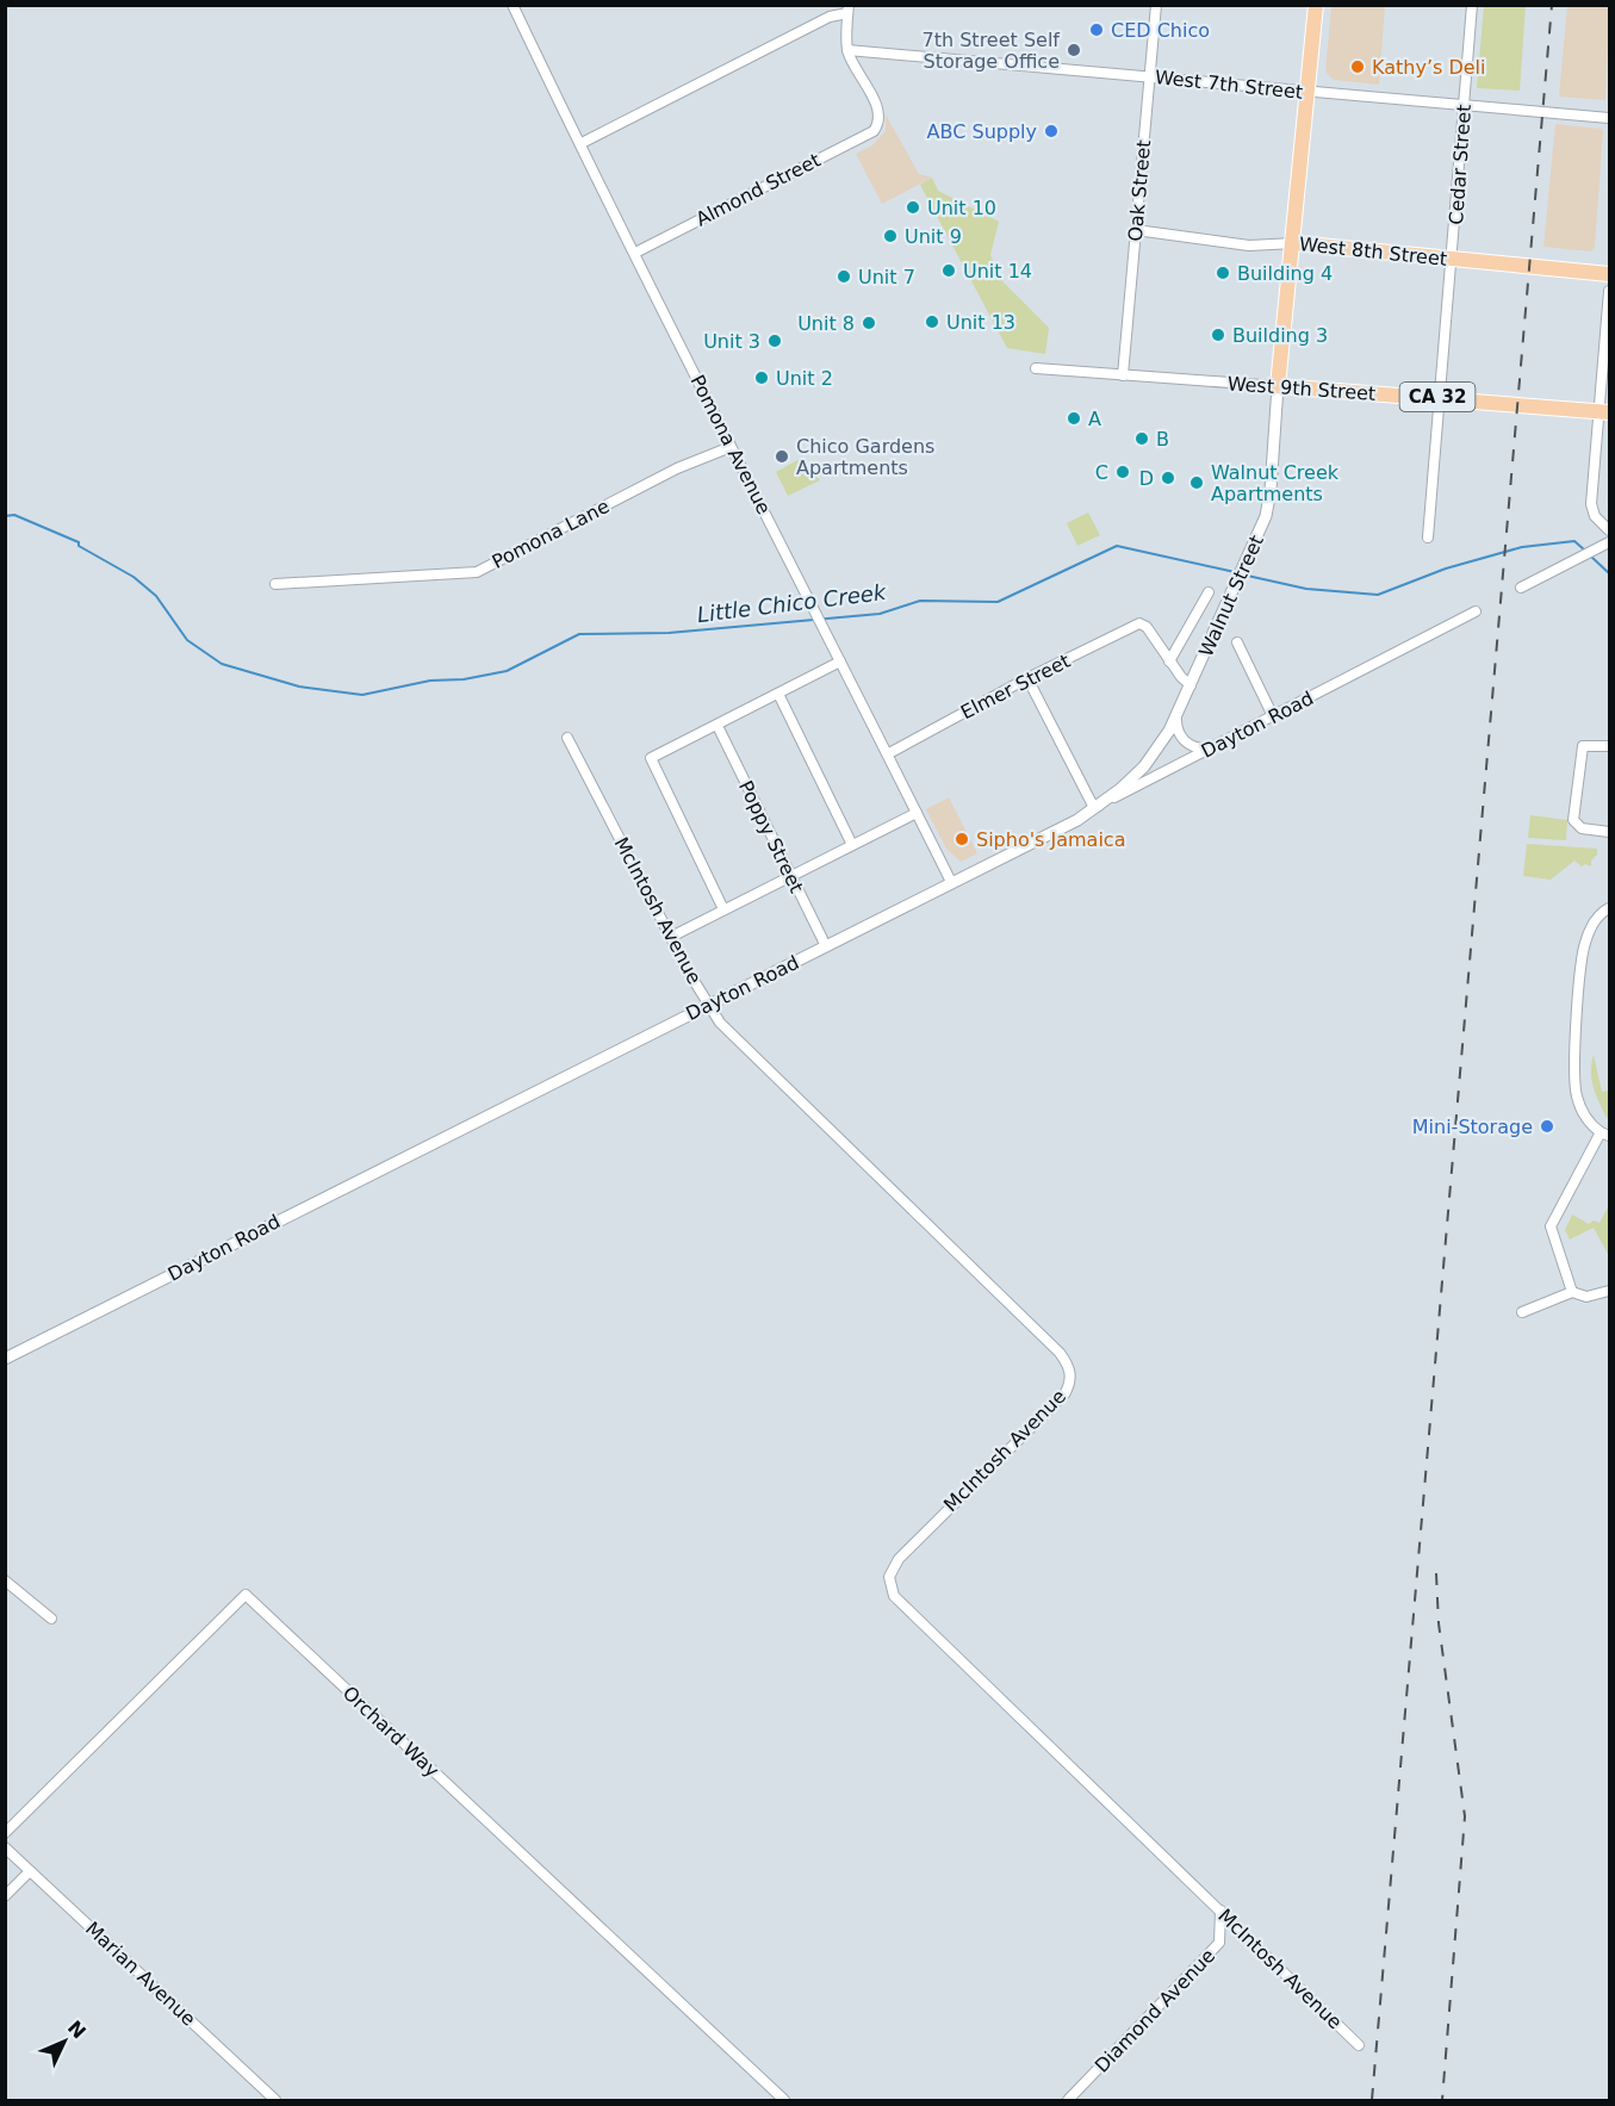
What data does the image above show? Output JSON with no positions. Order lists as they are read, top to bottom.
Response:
{
  "streets": {
    "main road": [
      "West 8th Street",
      "West 9th Street",
      "CA 32",
      "Walnut Street"
    ],
    "street": [
      "West 7th Street",
      "Cedar Street",
      "Almond Street",
      "Oak Street",
      "Pomona Avenue",
      "Pomona Lane",
      "Elmer Street",
      "Dayton Road",
      "Poppy Street",
      "McIntosh Avenue",
      "Orchard Way",
      "Marian Avenue",
      "Diamond Avenue"
    ]
  },
  "crossings": [
    ["West 7th Street", "Cedar Street"],
    ["West 7th Street", "Almond Street"],
    ["West 7th Street", "Oak Street"],
    ["West 7th Street", "Walnut Street"],
    ["Cedar Street", "West 8th Street"],
    ["Cedar Street", "West 9th Street"],
    ["Almond Street", "Pomona Avenue"],
    ["Oak Street", "West 8th Street"],
    ["Oak Street", "West 9th Street"],
    ["West 8th Street", "Walnut Street"],
    ["West 9th Street", "Walnut Street"],
    ["Pomona Avenue", "Pomona Lane"],
    ["Pomona Avenue", "Elmer Street"],
    ["Pomona Avenue", "Dayton Road"],
    ["Walnut Street", "Dayton Road"],
    ["Dayton Road", "Poppy Street"],
    ["Dayton Road", "McIntosh Avenue"],
    ["McIntosh Avenue", "Diamond Avenue"]
  ],
  "water": ["Little Chico Creek"],
  "places": [
    "CED Chico",
    "7th Street Self Storage Office",
    "Kathy’s Deli",
    "ABC Supply",
    "Unit 10",
    "Unit 9",
    "Unit 14",
    "Building 4",
    "Unit 7",
    "Unit 13",
    "Unit 8",
    "Building 3",
    "Unit 3",
    "Unit 2",
    "A",
    "B",
    "Chico Gardens Apartments",
    "C",
    "D",
    "Walnut Creek Apartments",
    "Sipho's Jamaica",
    "Mini-Storage"
  ],
  "north": "top right"
}
